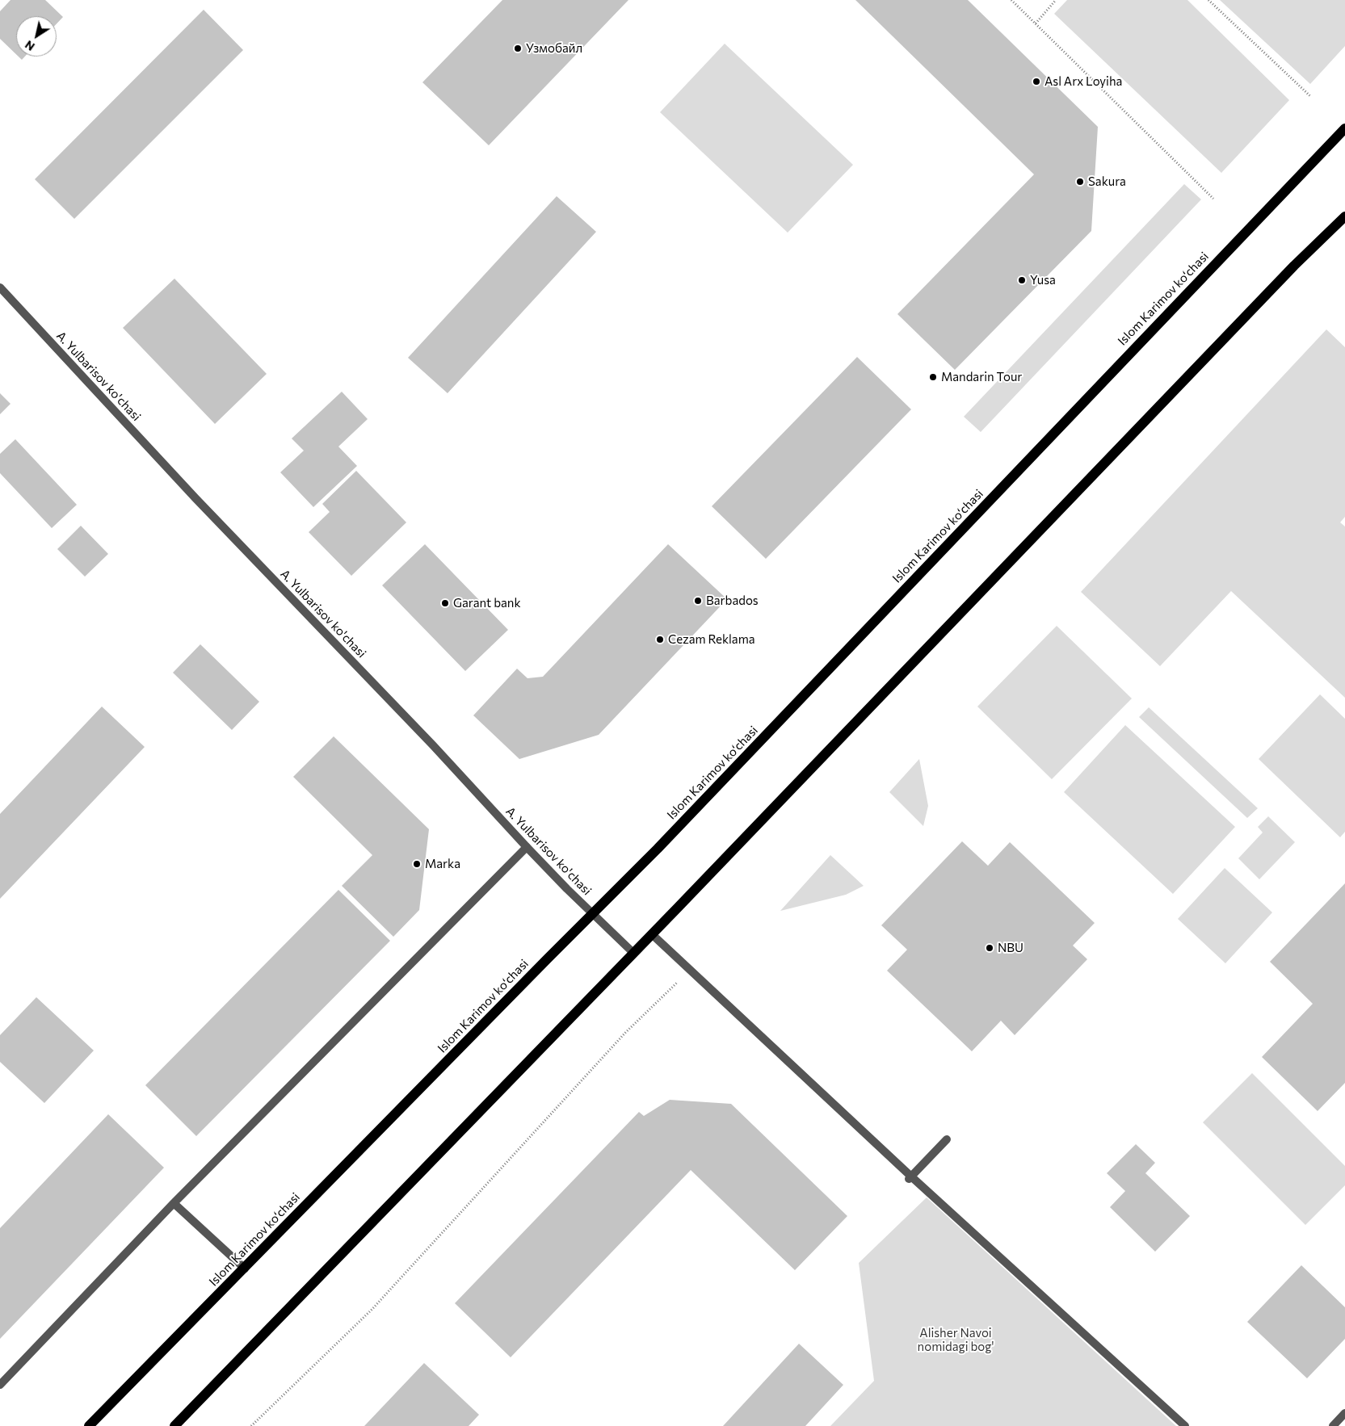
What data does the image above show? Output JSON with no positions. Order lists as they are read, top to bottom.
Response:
{
  "streets": {
    "main road": ["Islom Karimov ko‘chasi"],
    "street": ["A. Yulbarisov ko'chasi"]
  },
  "crossings": [
    ["Islom Karimov ko‘chasi", "A. Yulbarisov ko'chasi"]
  ],
  "parks": ["Alisher Navoi nomidagi bog'"],
  "places": [
    "Узмобайл",
    "Asl Arx Loyiha",
    "Sakura",
    "Yusa",
    "Mandarin Tour",
    "Barbados",
    "Garant bank",
    "Cezam Reklama",
    "Marka",
    "NBU"
  ],
  "north": "bottom left"
}
